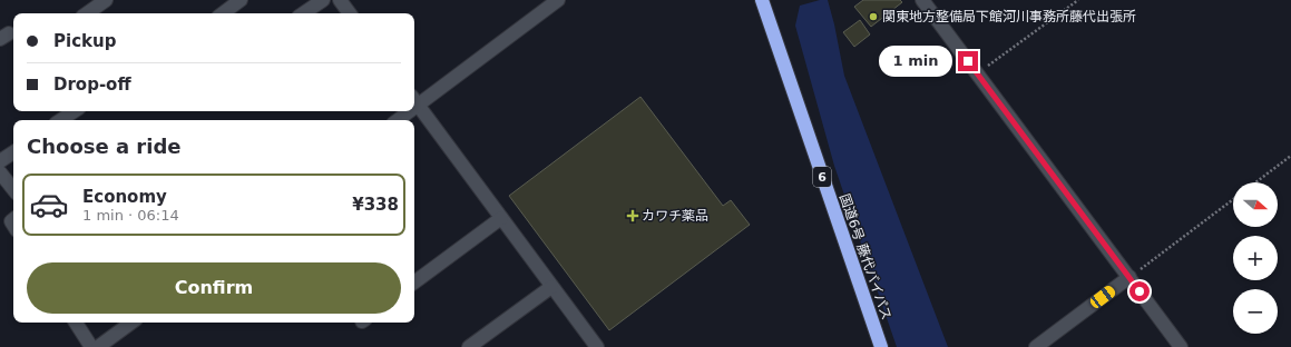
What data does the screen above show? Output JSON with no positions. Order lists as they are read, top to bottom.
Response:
{
  "streets": {
    "highway": ["6", "国道6号 藤代バイパス"]
  },
  "places": {
    "other": ["関東地方整備局下館河川事務所藤代出張所"],
    "health": ["カワチ薬品"]
  },
  "north": "right",
  "page": {
    "banner": ["Pickup", "Drop-off"],
    "bubble": "1 min",
    "heading": "Choose a ride",
    "list": [
      {
        "name": "Economy",
        "note": "1 min · 06:14",
        "value": "¥338"
      }
    ],
    "map_buttons": ["+", "−"],
    "buttons": "Confirm"
  }
}
